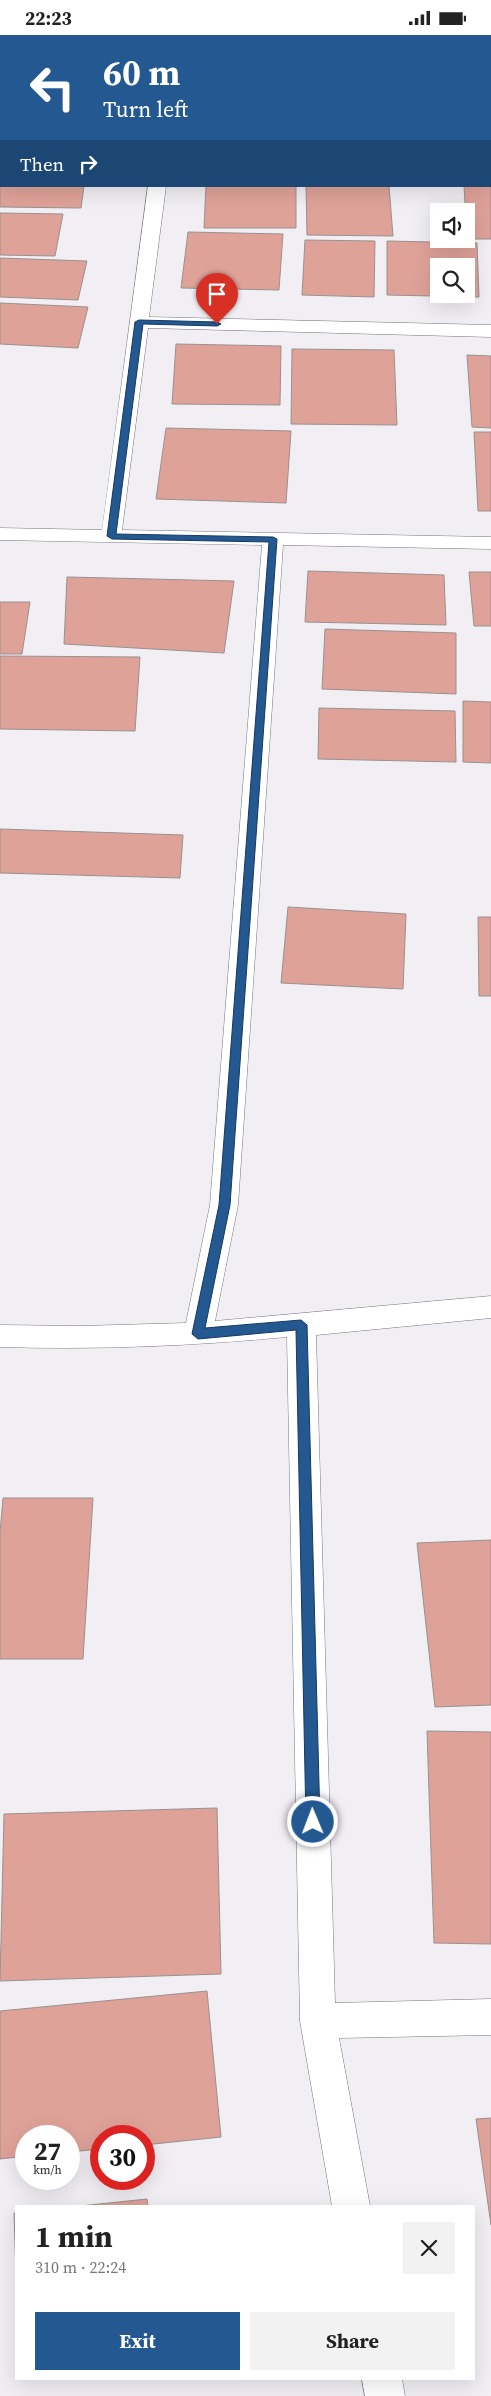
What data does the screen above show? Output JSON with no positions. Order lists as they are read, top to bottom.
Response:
{
  "page": {
    "status": "22:23",
    "turn": ["60 m", "Turn left"],
    "then": "Then",
    "speed": "27 km/h",
    "limit": "30",
    "heading": ["1 min", "310 m · 22:24"],
    "buttons": ["Exit", "Share"]
  }
}
